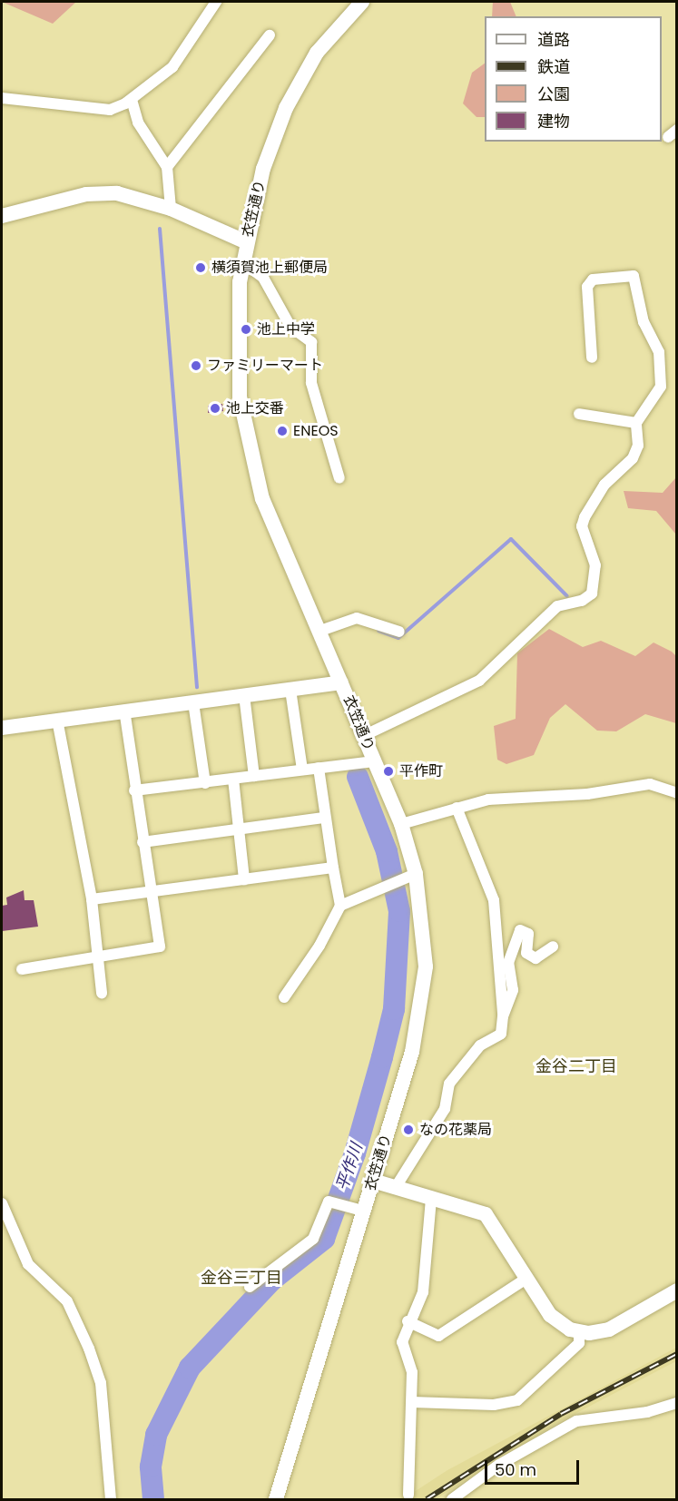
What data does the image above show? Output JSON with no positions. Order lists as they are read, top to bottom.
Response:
{
  "streets": {
    "street": ["衣笠通り"]
  },
  "districts": ["金谷二丁目", "金谷三丁目"],
  "water": ["平作川"],
  "places": [
    "横須賀池上郵便局",
    "池上中学",
    "ファミリーマート",
    "池上交番",
    "ENEOS",
    "平作町",
    "なの花薬局"
  ],
  "legend": [
    "道路",
    "鉄道",
    "公園",
    "建物"
  ],
  "scale_bar": "50 m"
}
